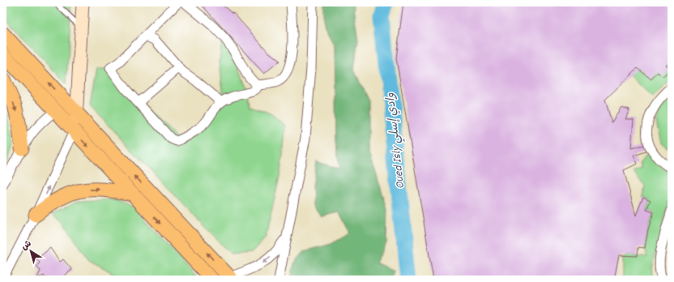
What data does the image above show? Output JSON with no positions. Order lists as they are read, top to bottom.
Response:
{
  "water": ["Oued Isly وادي إسلي"],
  "north": "top left"
}
